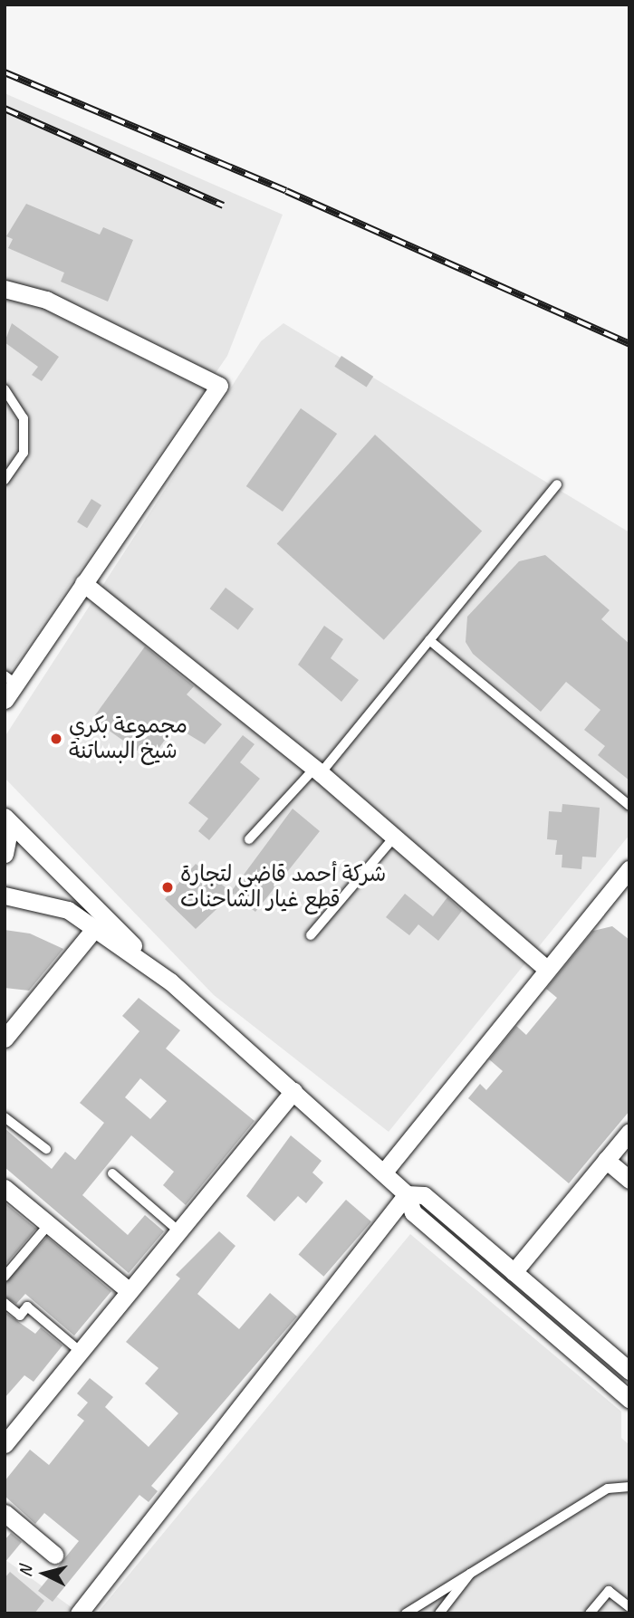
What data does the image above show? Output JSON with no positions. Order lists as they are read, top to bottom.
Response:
{
  "places": ["مجموعة بكري شيخ البساتنة", "شركة أحمد قاضي لتجارة قطع غيار الشاحنات"],
  "north": "left"
}
